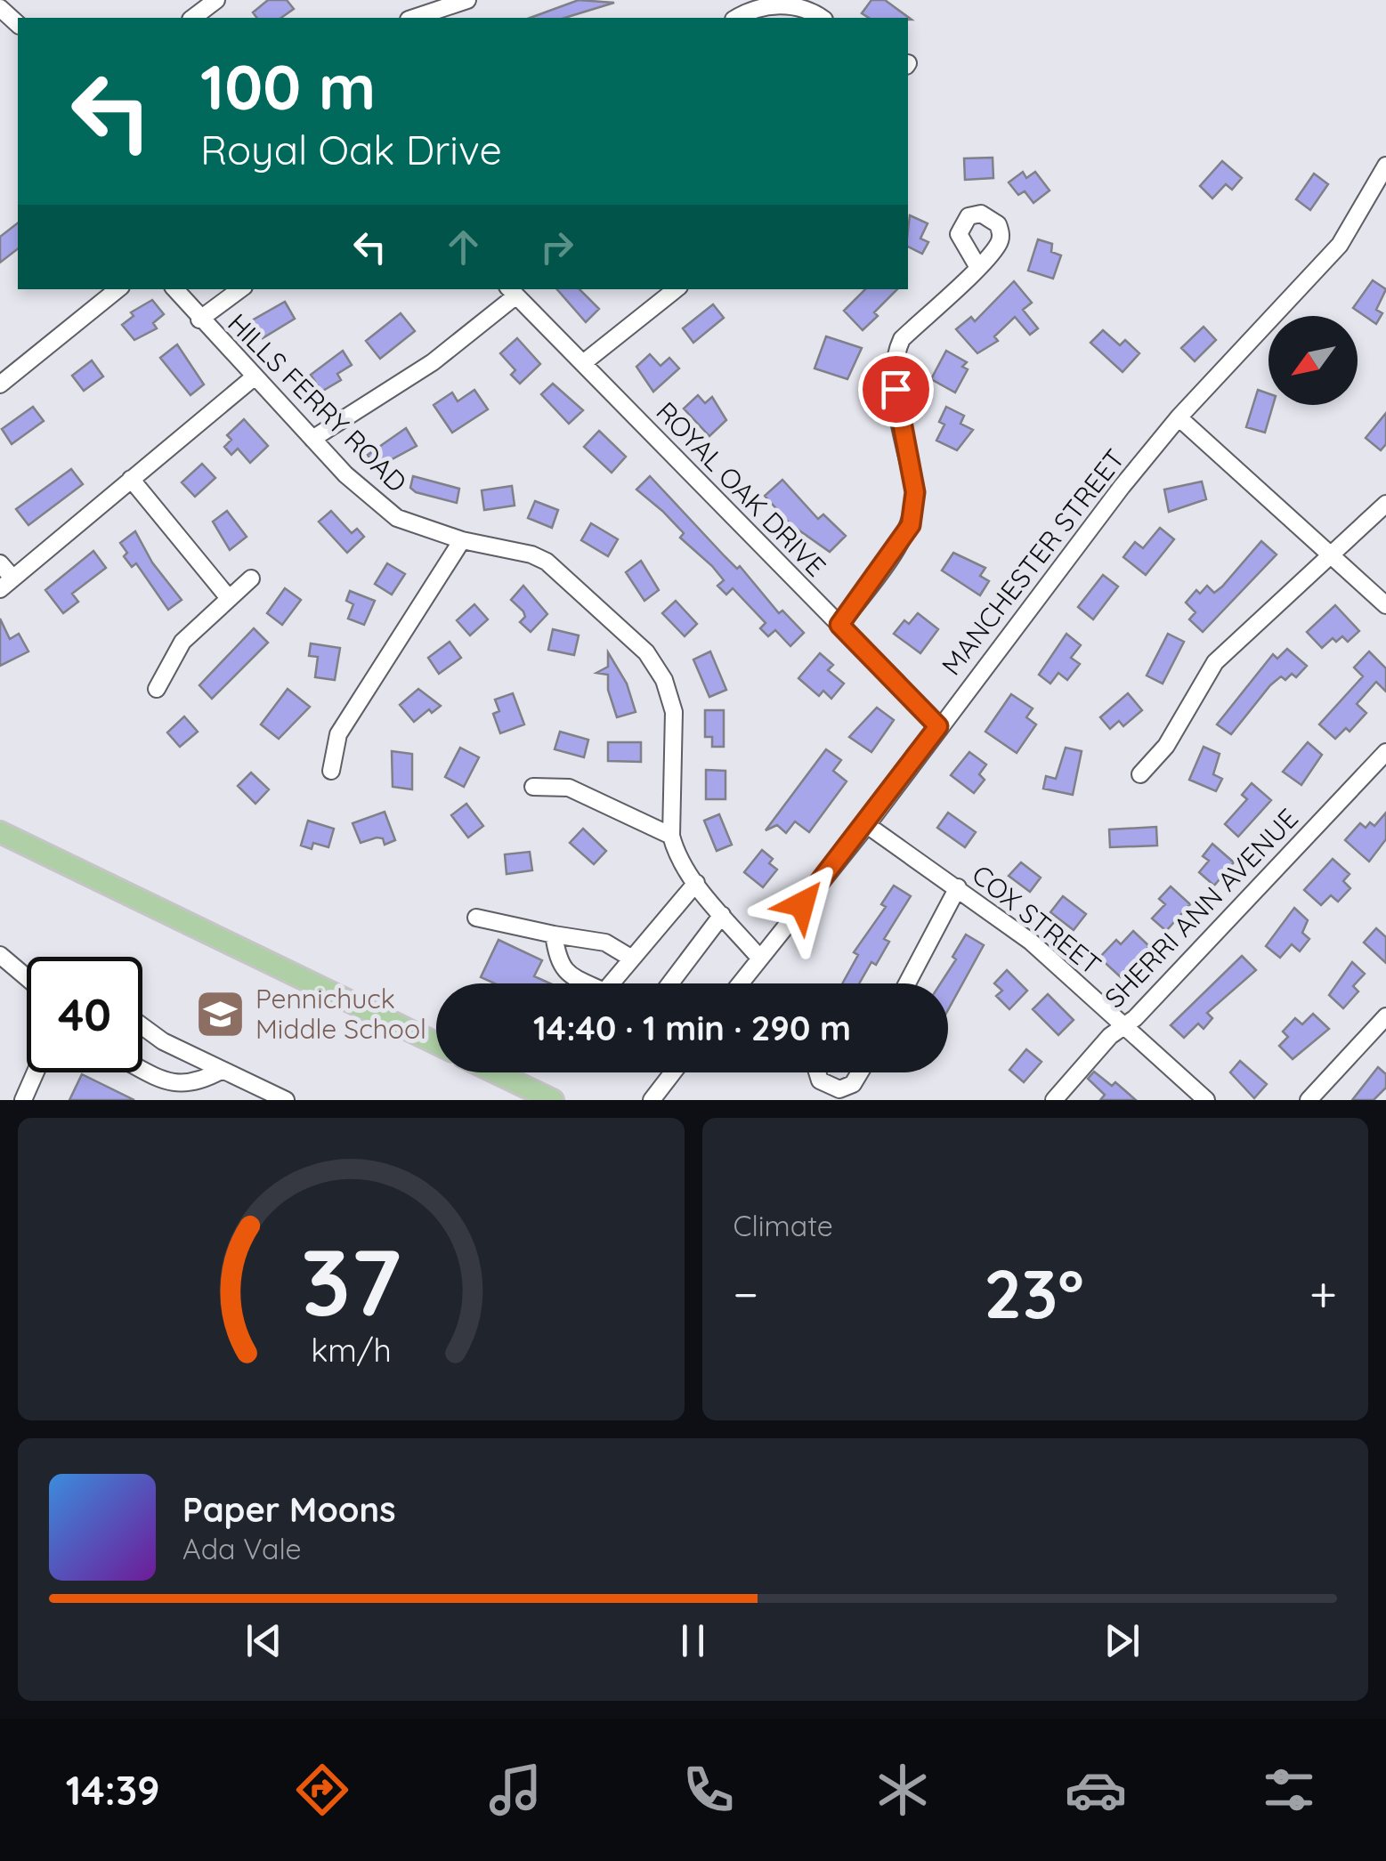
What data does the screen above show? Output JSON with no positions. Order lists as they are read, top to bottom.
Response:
{
  "streets": {
    "street": [
      "HILLS FERRY ROAD",
      "ROYAL OAK DRIVE",
      "MANCHESTER STREET",
      "SHERRI ANN AVENUE",
      "COX STREET"
    ]
  },
  "crossings": [
    ["HILLS FERRY ROAD", "MANCHESTER STREET"],
    ["ROYAL OAK DRIVE", "MANCHESTER STREET"],
    ["MANCHESTER STREET", "COX STREET"],
    ["SHERRI ANN AVENUE", "COX STREET"]
  ],
  "places": {
    "school or university": ["Pennichuck Middle School"]
  },
  "north": "bottom left",
  "page": {
    "turn": ["100 m", "Royal Oak Drive"],
    "limit": "40",
    "trip": "14:40 · 1 min · 290 m",
    "tile": "Climate",
    "heat": ["−", "23°", "+"],
    "song": ["Paper Moons", "Ada Vale"],
    "tabs": "14:39",
    "gauge": ["37", "km/h"]
  }
}
